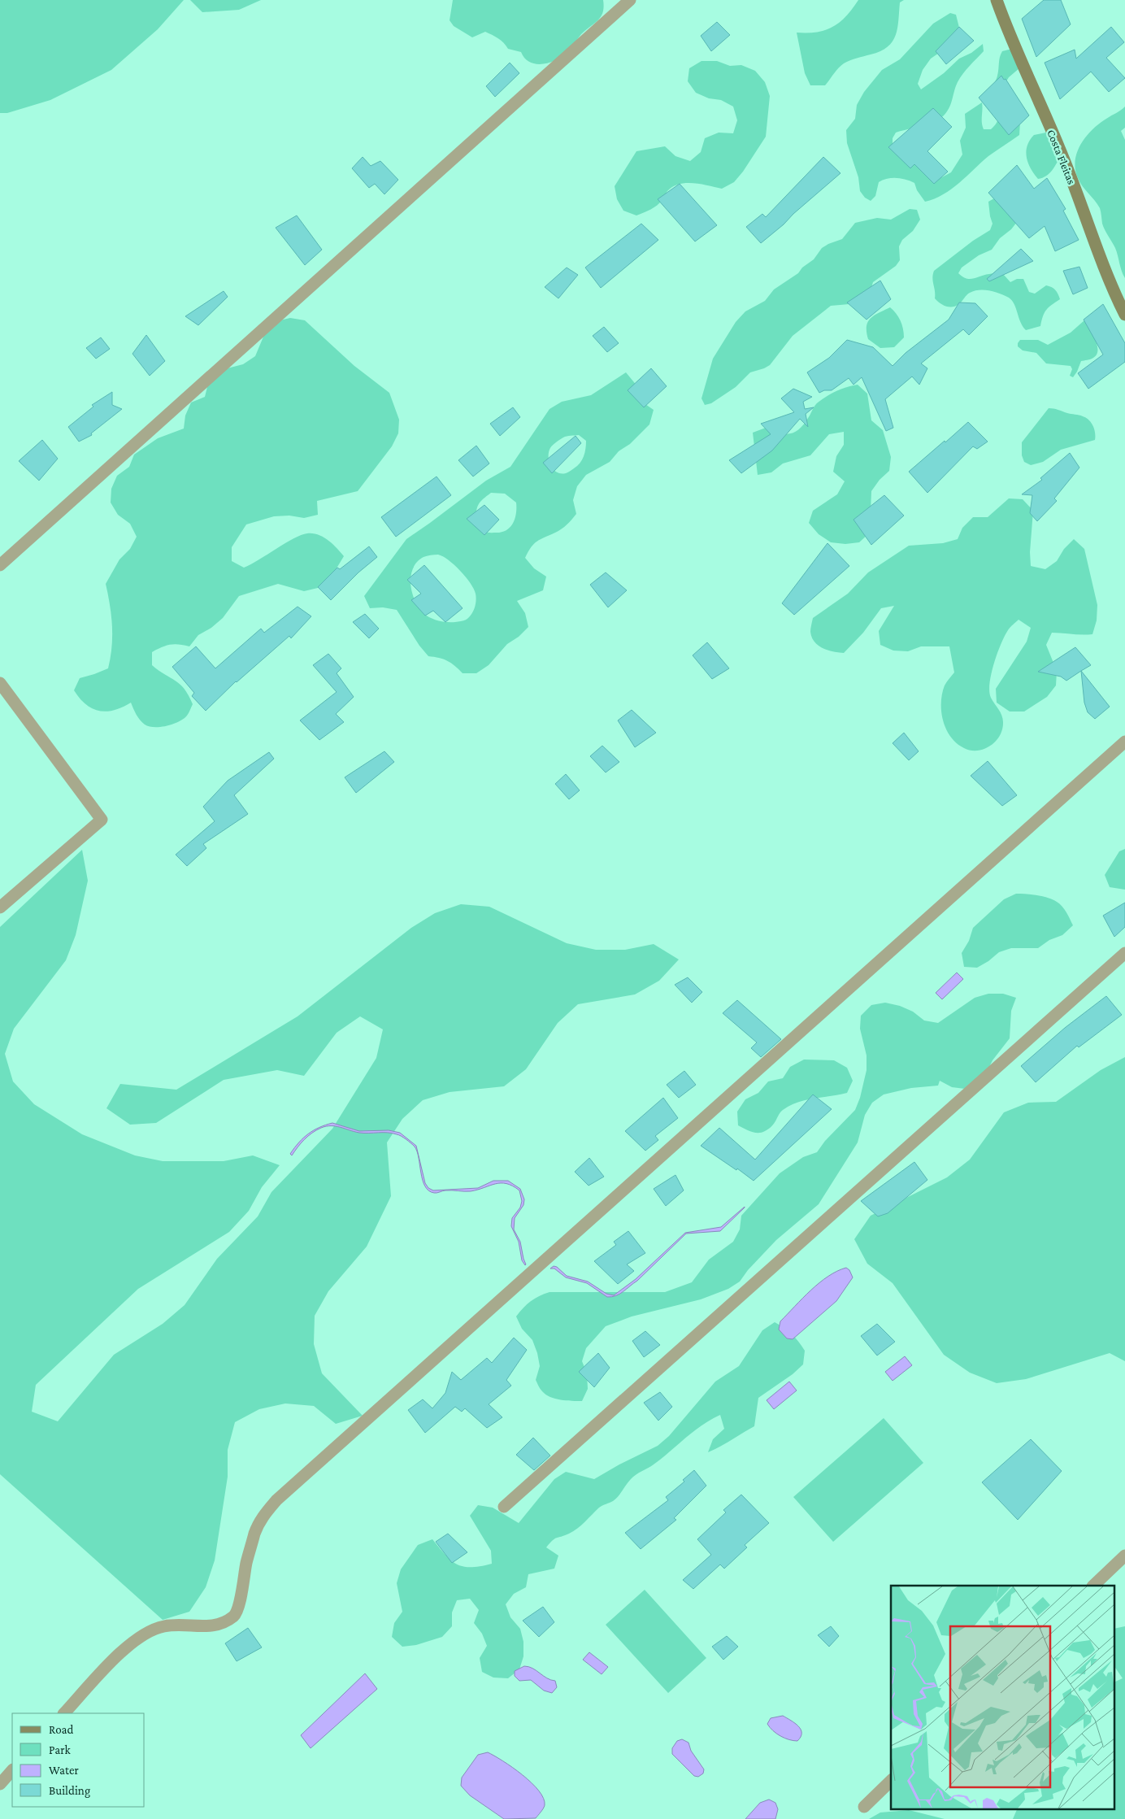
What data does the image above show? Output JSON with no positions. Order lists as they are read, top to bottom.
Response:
{
  "streets": {
    "main road": ["Costa Fleitas"]
  },
  "legend": [
    "Road",
    "Park",
    "Water",
    "Building"
  ]
}
